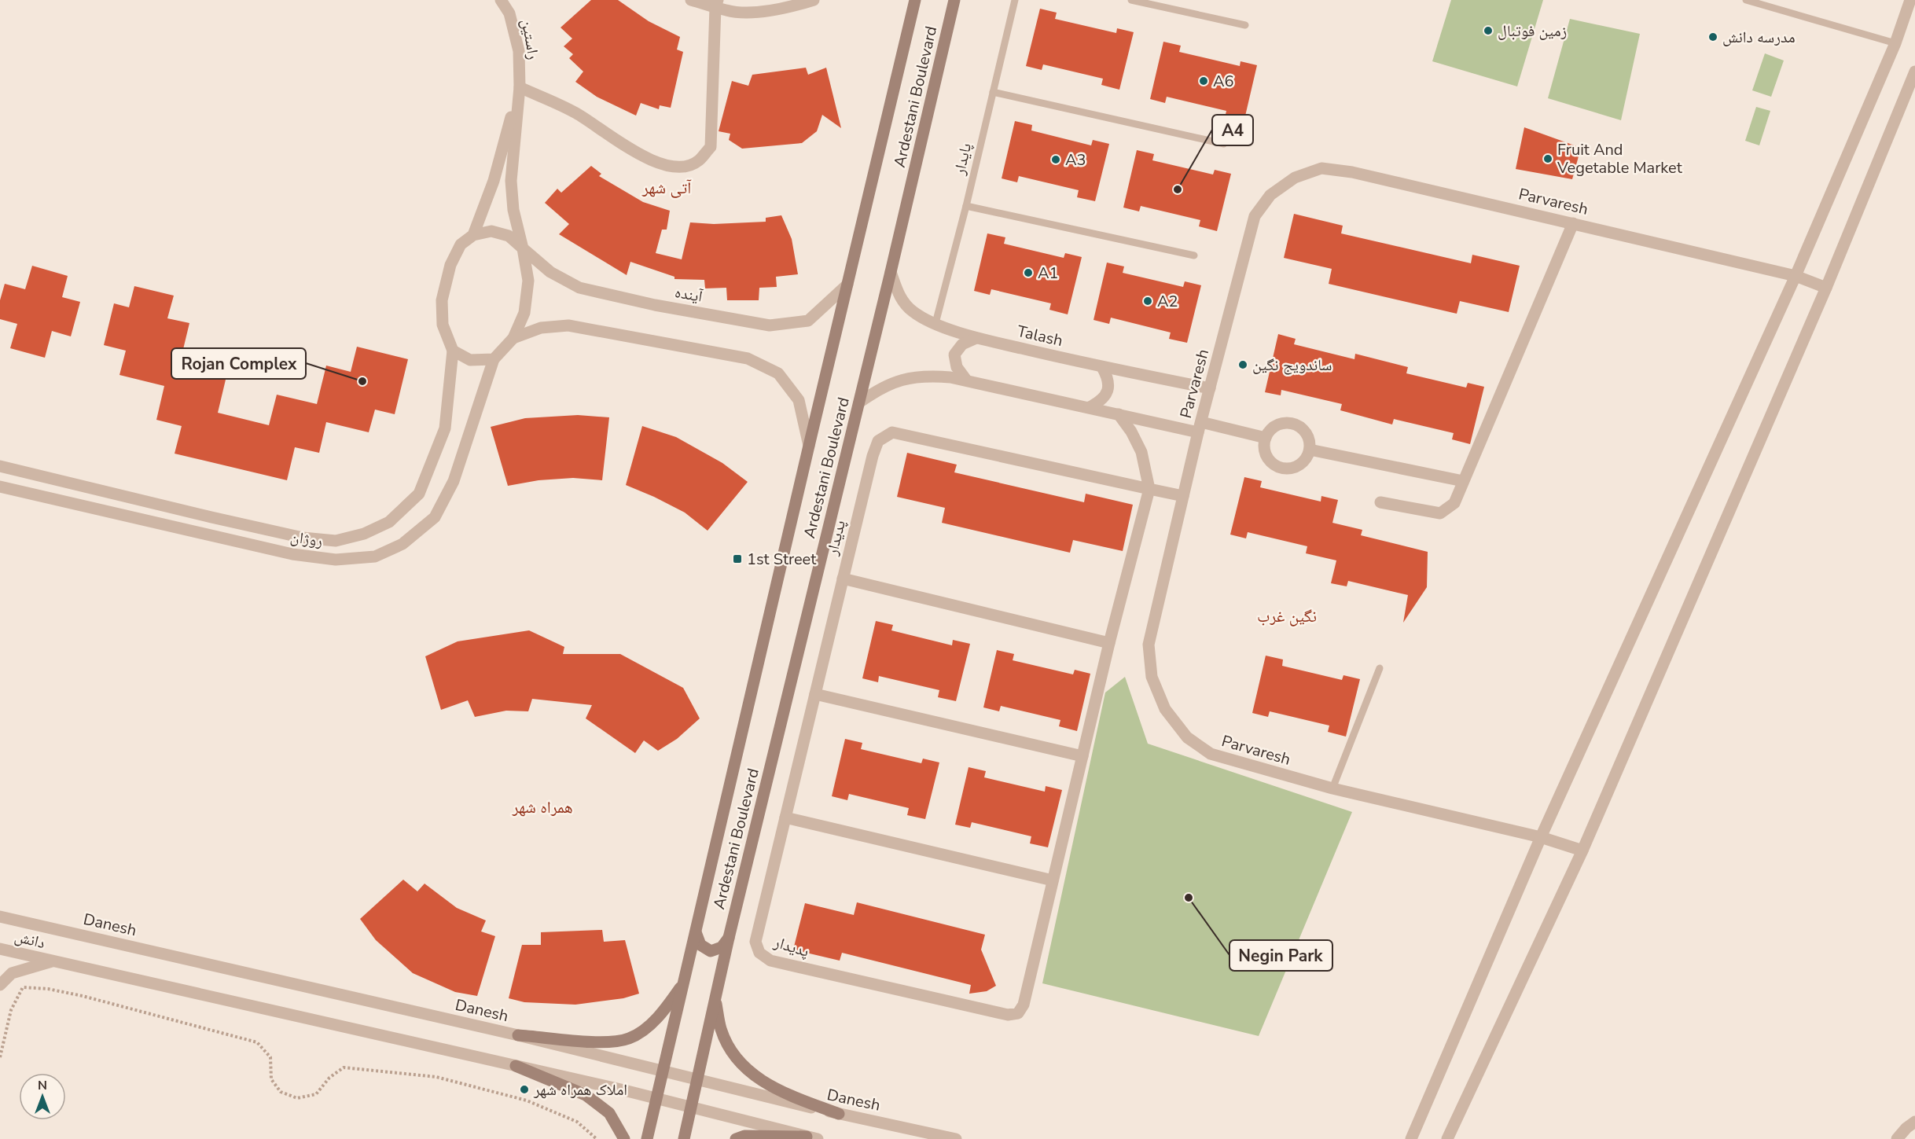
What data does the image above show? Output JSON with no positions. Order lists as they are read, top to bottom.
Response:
{
  "streets": {
    "main road": ["Ardestani Boulevard"],
    "street": [
      "راستین",
      "Parvaresh",
      "آینده",
      "Talash",
      "پدیدار",
      "روژان",
      "Danesh",
      "دانش"
    ],
    "lane": ["پایدار"]
  },
  "crossings": [
    ["Ardestani Boulevard", "آینده"],
    ["Ardestani Boulevard", "Talash"],
    ["Ardestani Boulevard", "Danesh"],
    ["پایدار", "Talash"],
    ["Parvaresh", "Talash"],
    ["آینده", "روژان"]
  ],
  "districts": ["آتی شهر", "نگین غرب", "همراه شهر"],
  "places": {
    "other": [
      "زمین فوتبال",
      "مدرسه دانش",
      "A6",
      "Fruit And Vegetable Market",
      "A3",
      "A4",
      "A1",
      "A2",
      "ساندویج نگین",
      "Rojan Complex",
      "Negin Park",
      "املاک همراه شهر"
    ],
    "transit": ["1st Street"]
  },
  "north": "top"
}
